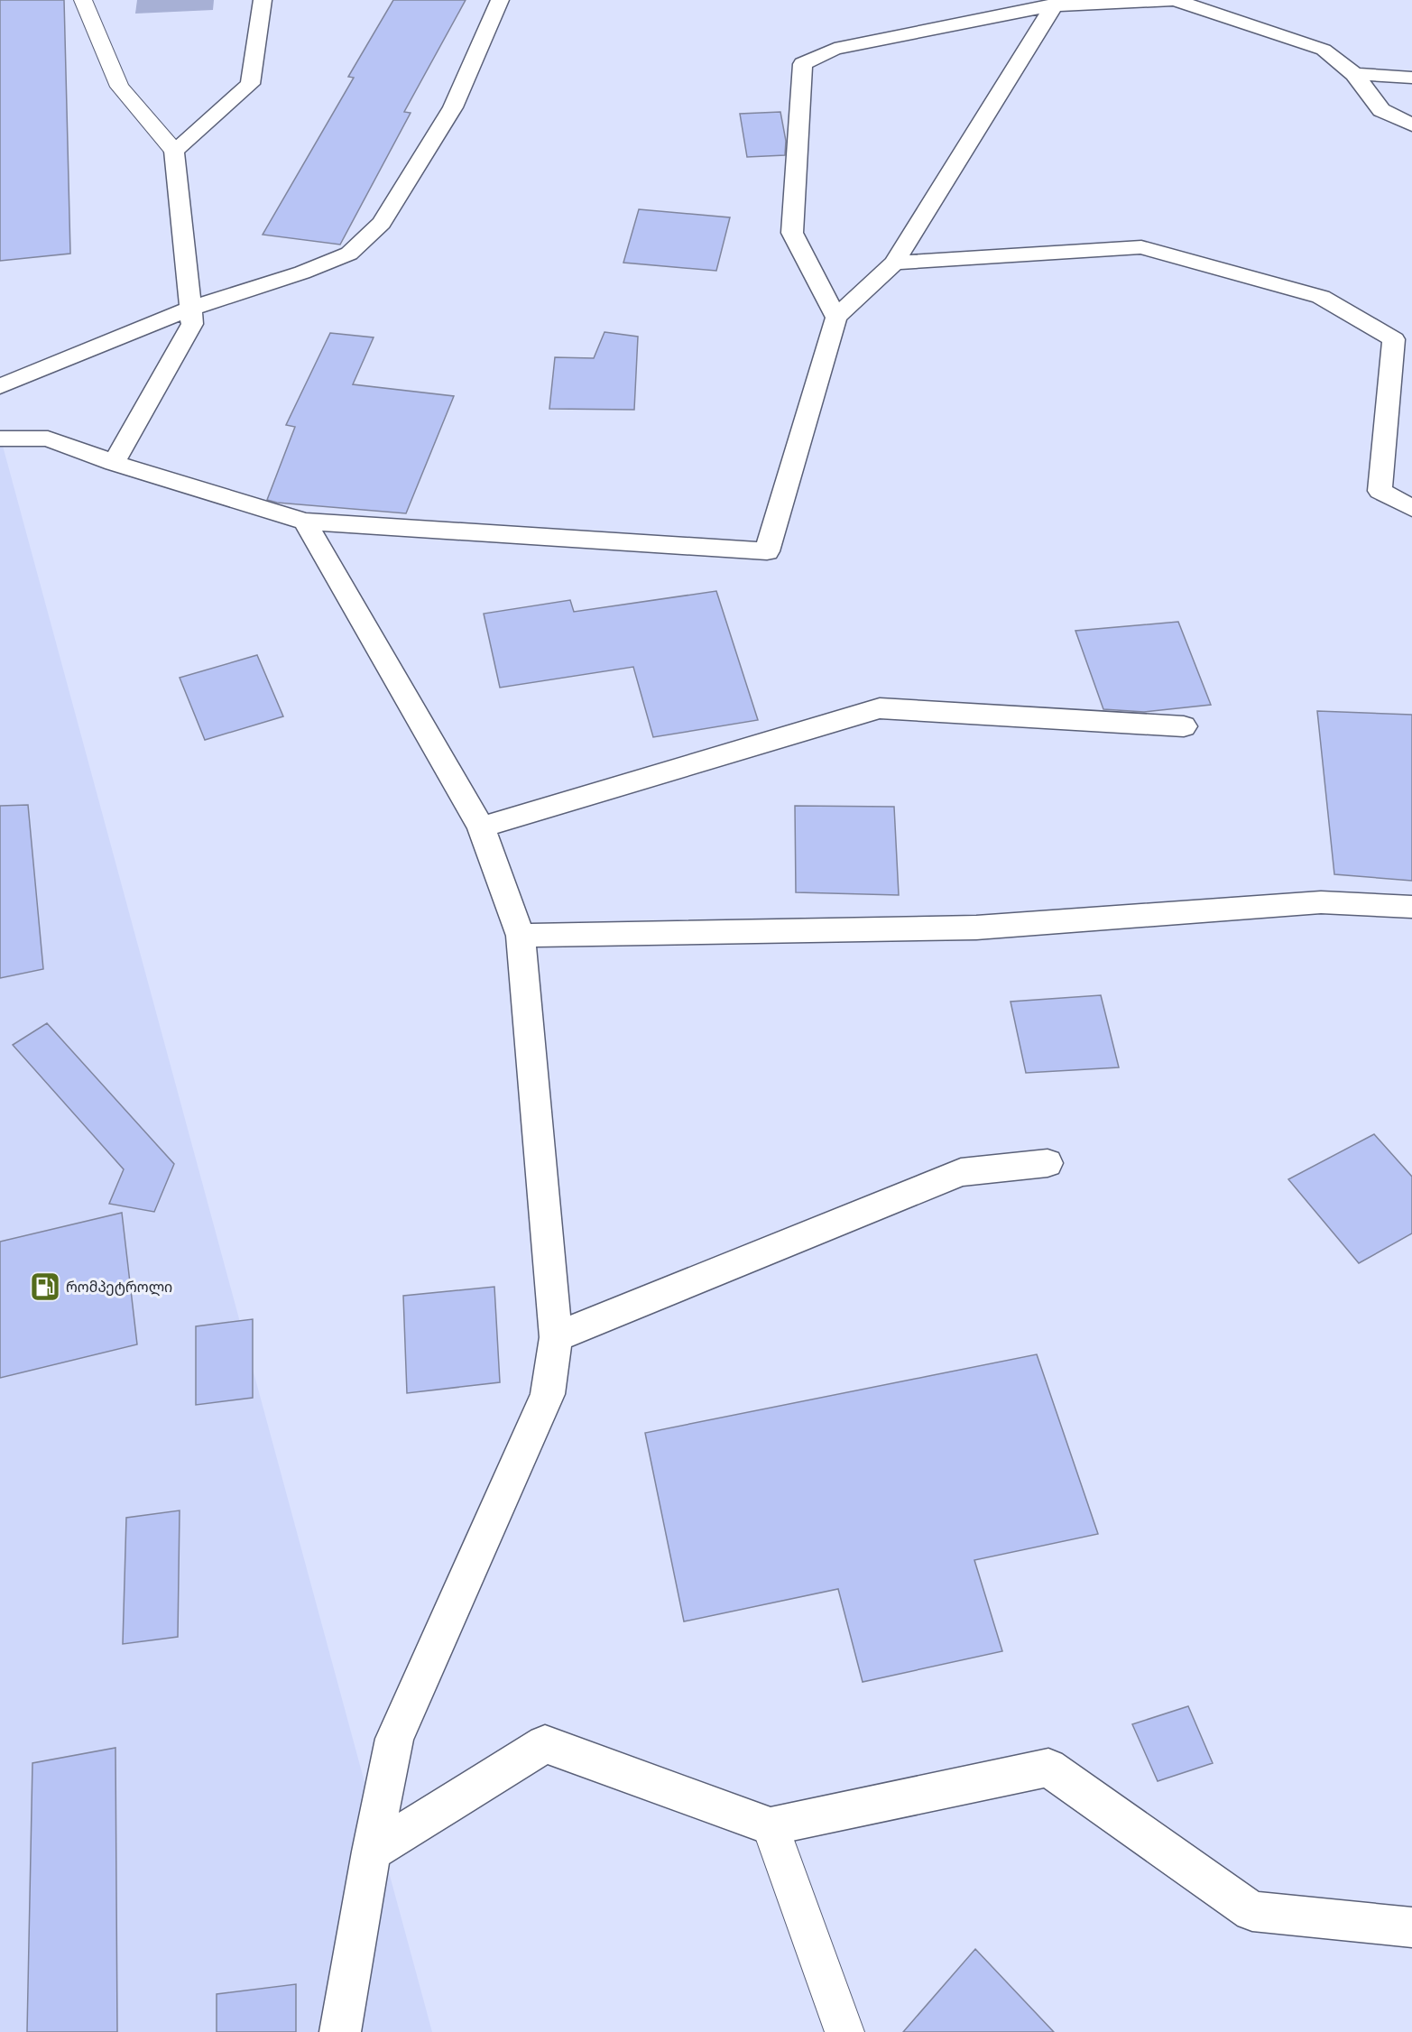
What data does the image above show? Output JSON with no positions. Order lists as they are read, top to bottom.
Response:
{
  "places": {
    "fuel station": ["რომპეტროლი"]
  }
}
